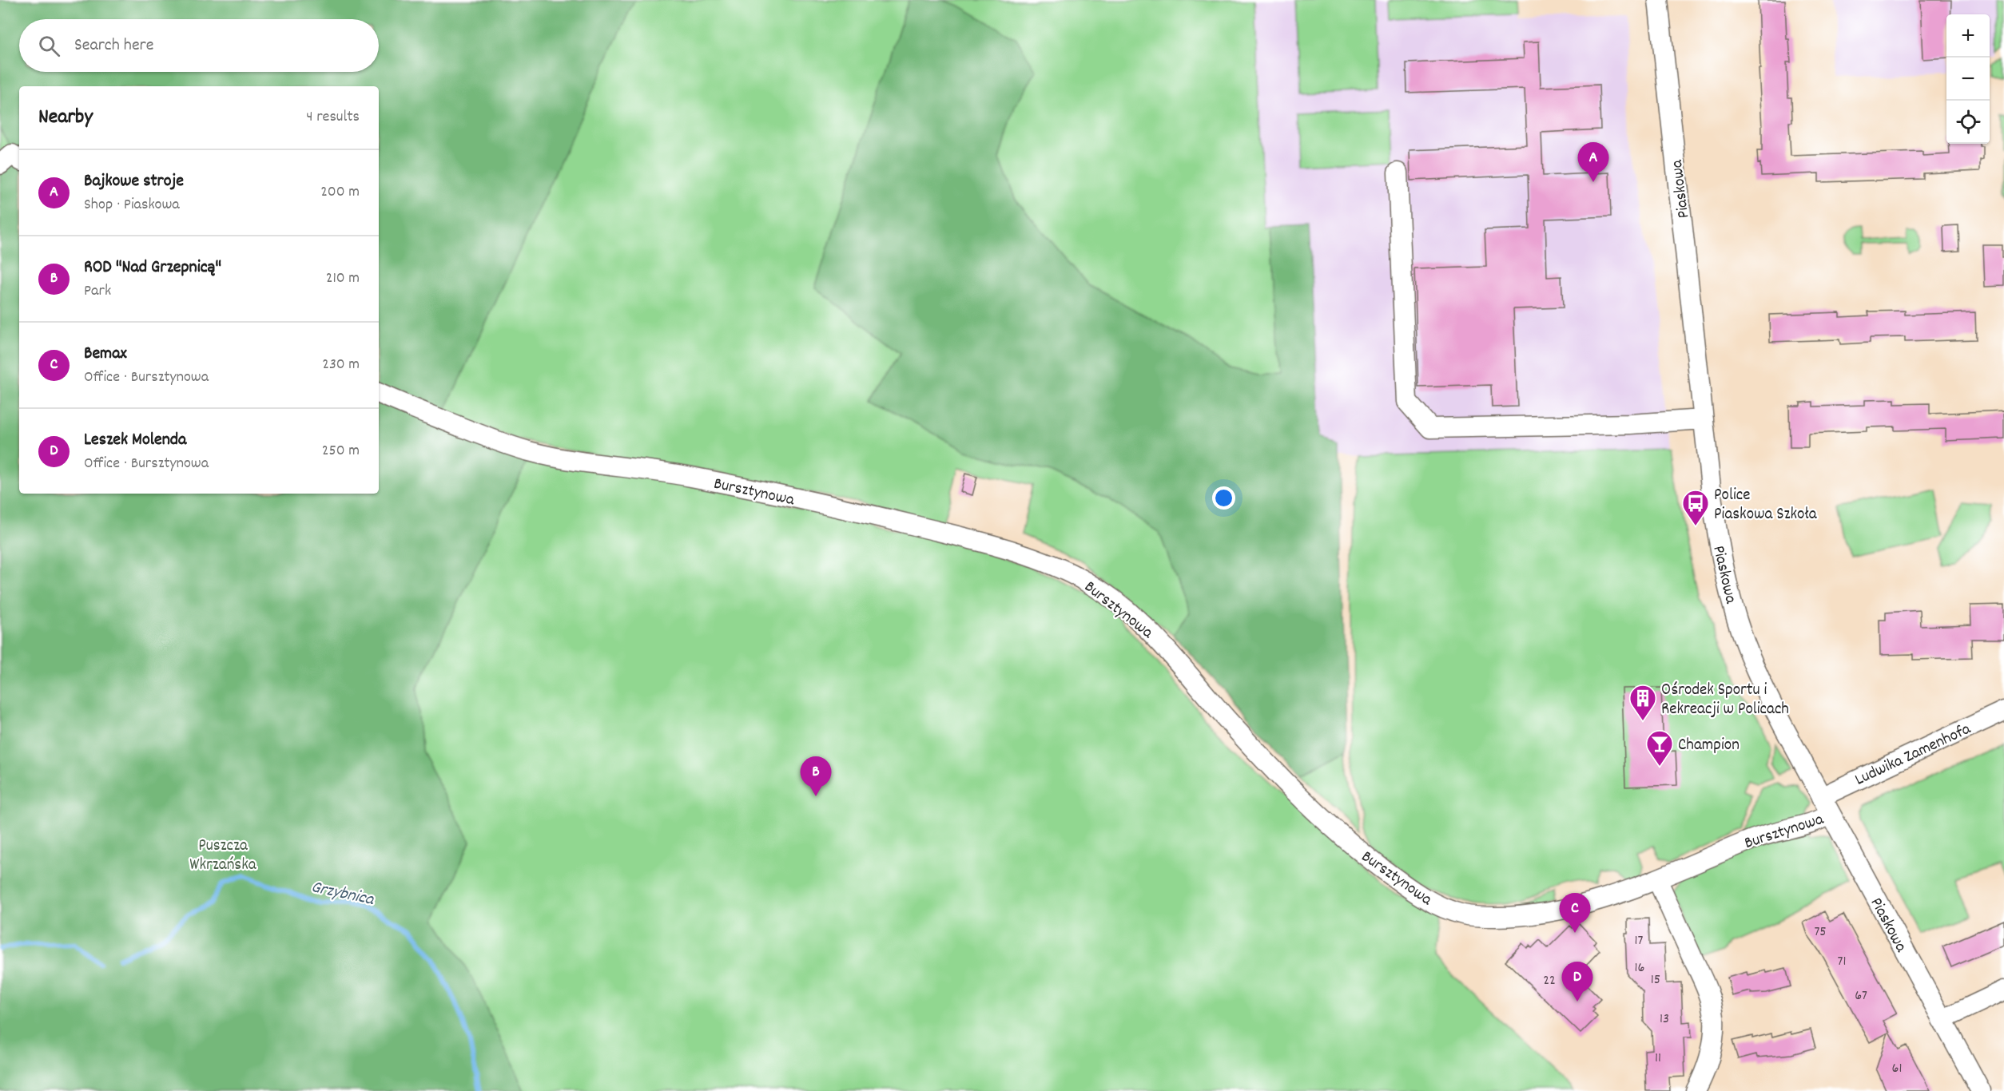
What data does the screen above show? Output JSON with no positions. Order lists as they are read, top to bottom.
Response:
{
  "streets": {
    "street": ["Piaskowa", "Bursztynowa", "Ludwika Zamenhofa"]
  },
  "crossings": [
    ["Piaskowa", "Bursztynowa"],
    ["Piaskowa", "Ludwika Zamenhofa"]
  ],
  "water": ["Grzybnica"],
  "parks": ["Puszcza Wkrzańska"],
  "places": {
    "bus stop": ["Police Piaskowa Szkoła"],
    "building": ["Ośrodek Sportu i Rekreacji w Policach"],
    "bar": ["Champion"]
  },
  "house_numbers": [
    "75",
    "17",
    "71",
    "16",
    "15",
    "22",
    "67",
    "13",
    "11",
    "61"
  ],
  "page": {
    "map_buttons": ["+", "−"],
    "search": "Search here",
    "heading": ["Nearby", "4 results"],
    "pins": [
      "A",
      "B",
      "C",
      "D"
    ],
    "list": [
      {
        "mark": "A",
        "name": "Bajkowe stroje",
        "note": "Shop · Piaskowa",
        "value": "200 m"
      },
      {
        "mark": "B",
        "name": "ROD \"Nad Grzepnicą\"",
        "note": "Park",
        "value": "210 m"
      },
      {
        "mark": "C",
        "name": "Bemax",
        "note": "Office · Bursztynowa",
        "value": "230 m"
      },
      {
        "mark": "D",
        "name": "Leszek Molenda",
        "note": "Office · Bursztynowa",
        "value": "250 m"
      }
    ]
  }
}
